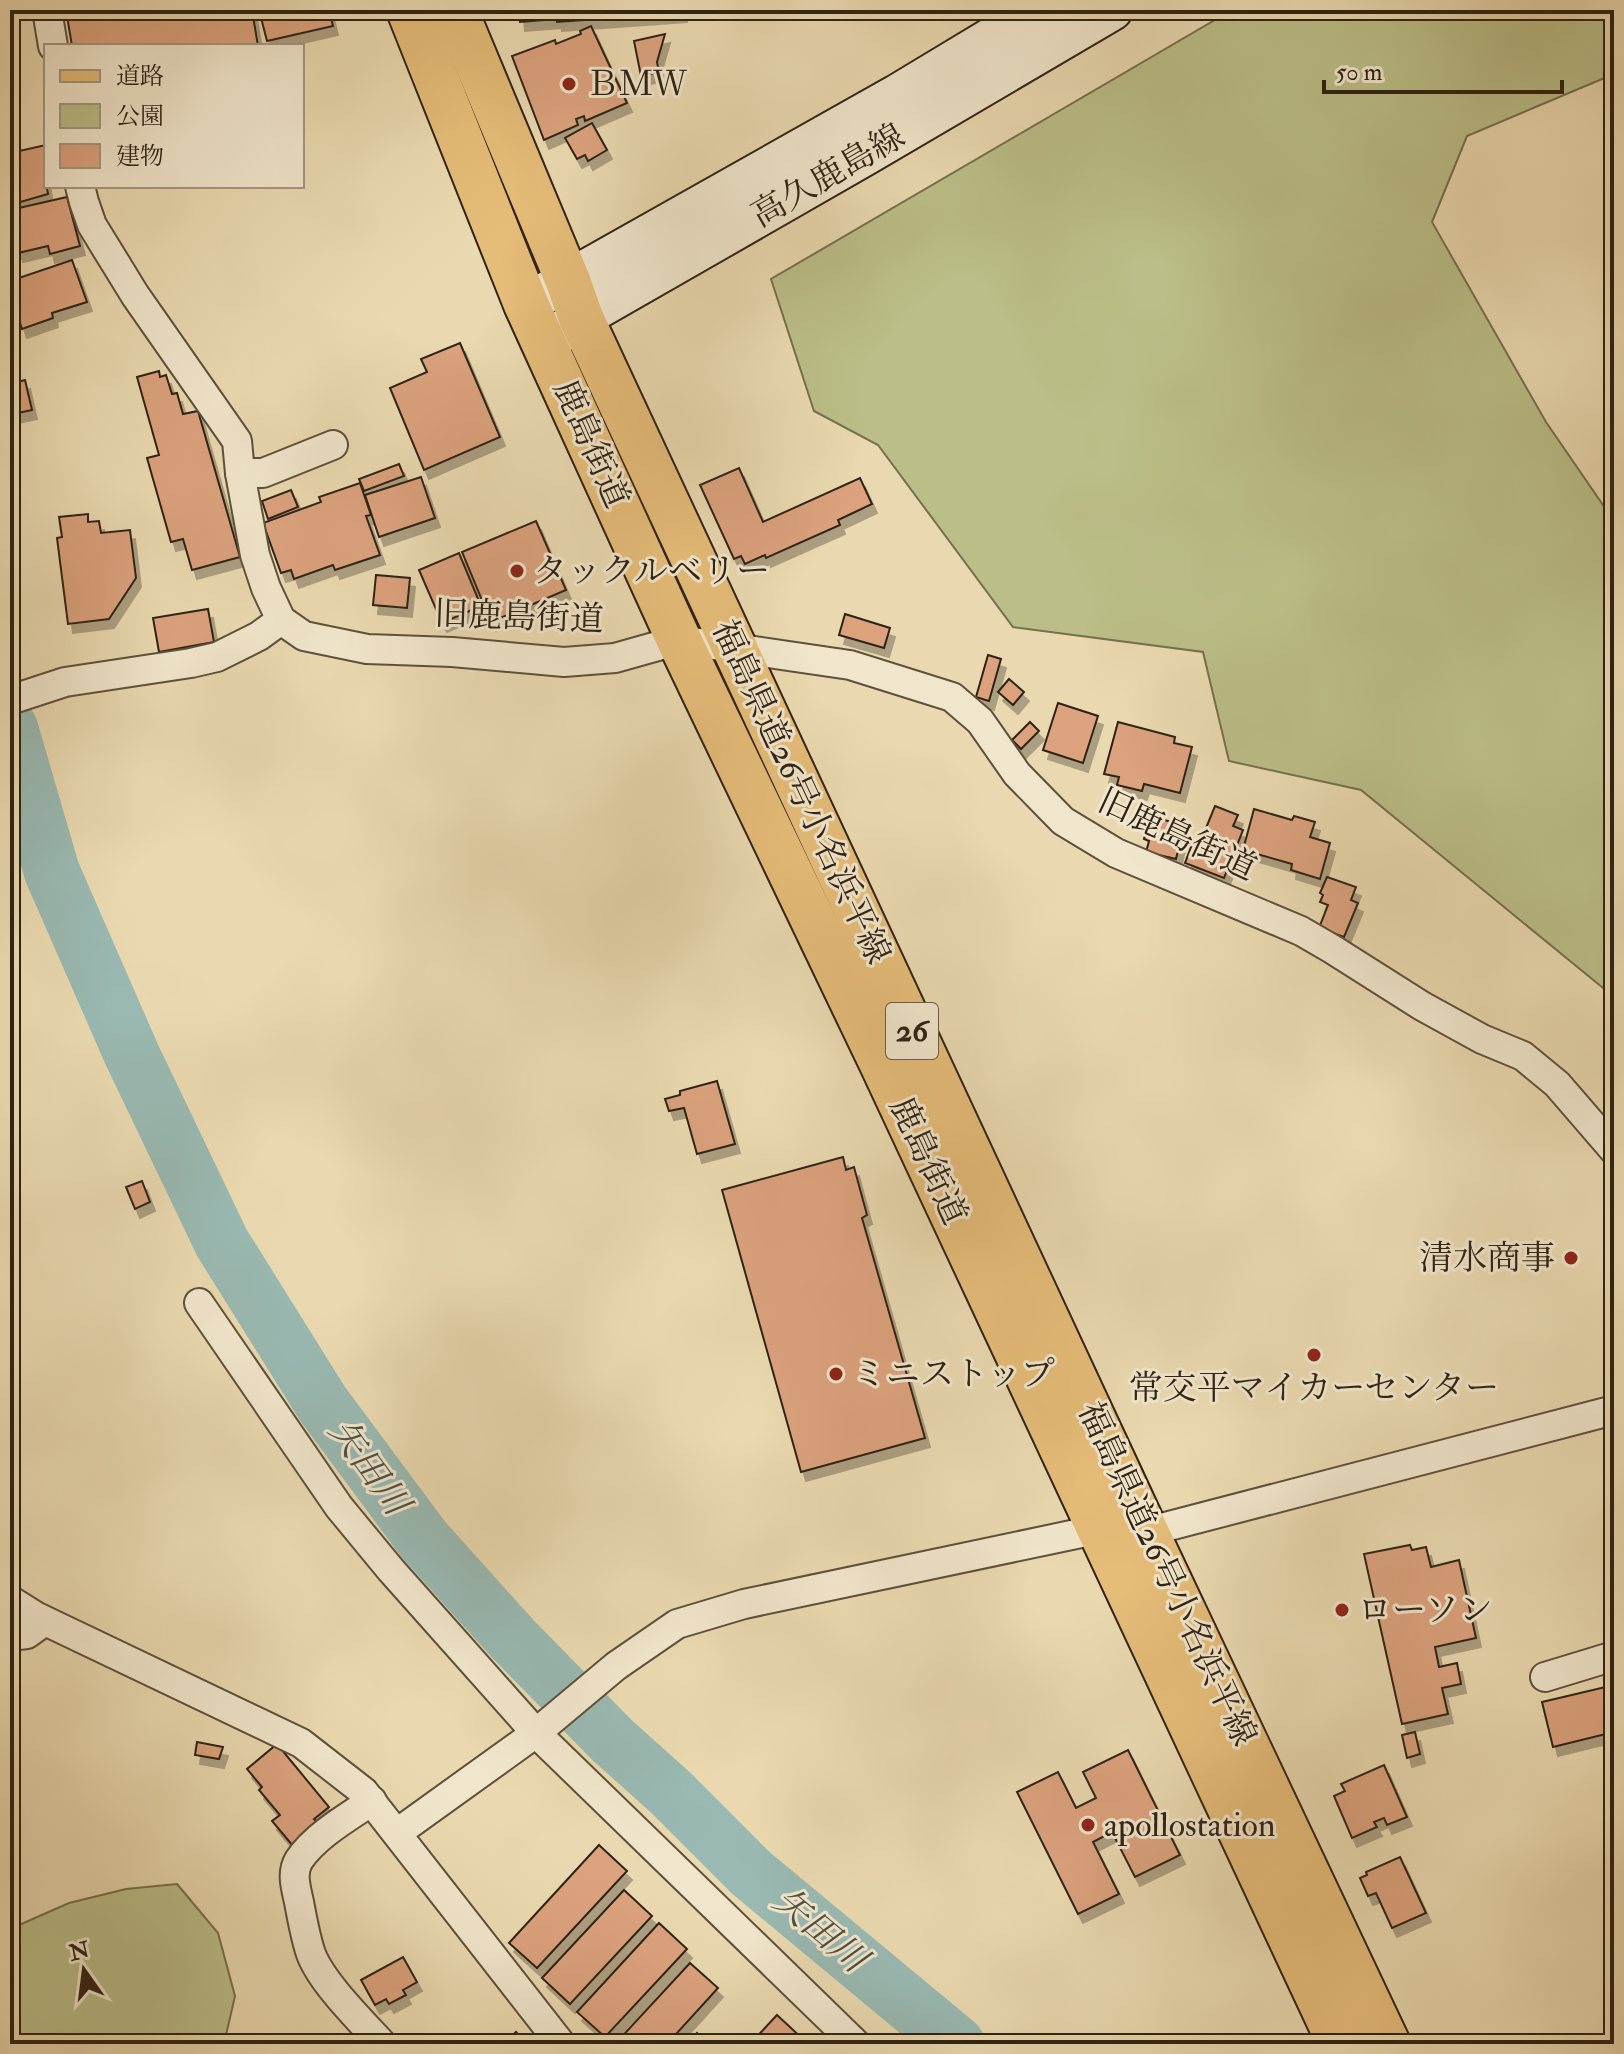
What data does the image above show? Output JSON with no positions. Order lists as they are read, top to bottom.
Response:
{
  "streets": {
    "main road": [
      "高久鹿島線",
      "鹿島街道",
      "福島県道26号小名浜平線",
      "26"
    ],
    "street": ["旧鹿島街道"]
  },
  "crossings": [
    ["高久鹿島線", "鹿島街道"],
    ["高久鹿島線", "福島県道26号小名浜平線"],
    ["鹿島街道", "旧鹿島街道"],
    ["旧鹿島街道", "福島県道26号小名浜平線"]
  ],
  "water": ["矢田川"],
  "places": [
    "ＢＭＷ",
    "タックルベリー",
    "清水商事",
    "常交平マイカーセンター",
    "ミニストップ",
    "ローソン",
    "apollostation"
  ],
  "legend": ["道路", "公園", "建物"],
  "scale_bar": "50 m",
  "north": "top"
}
